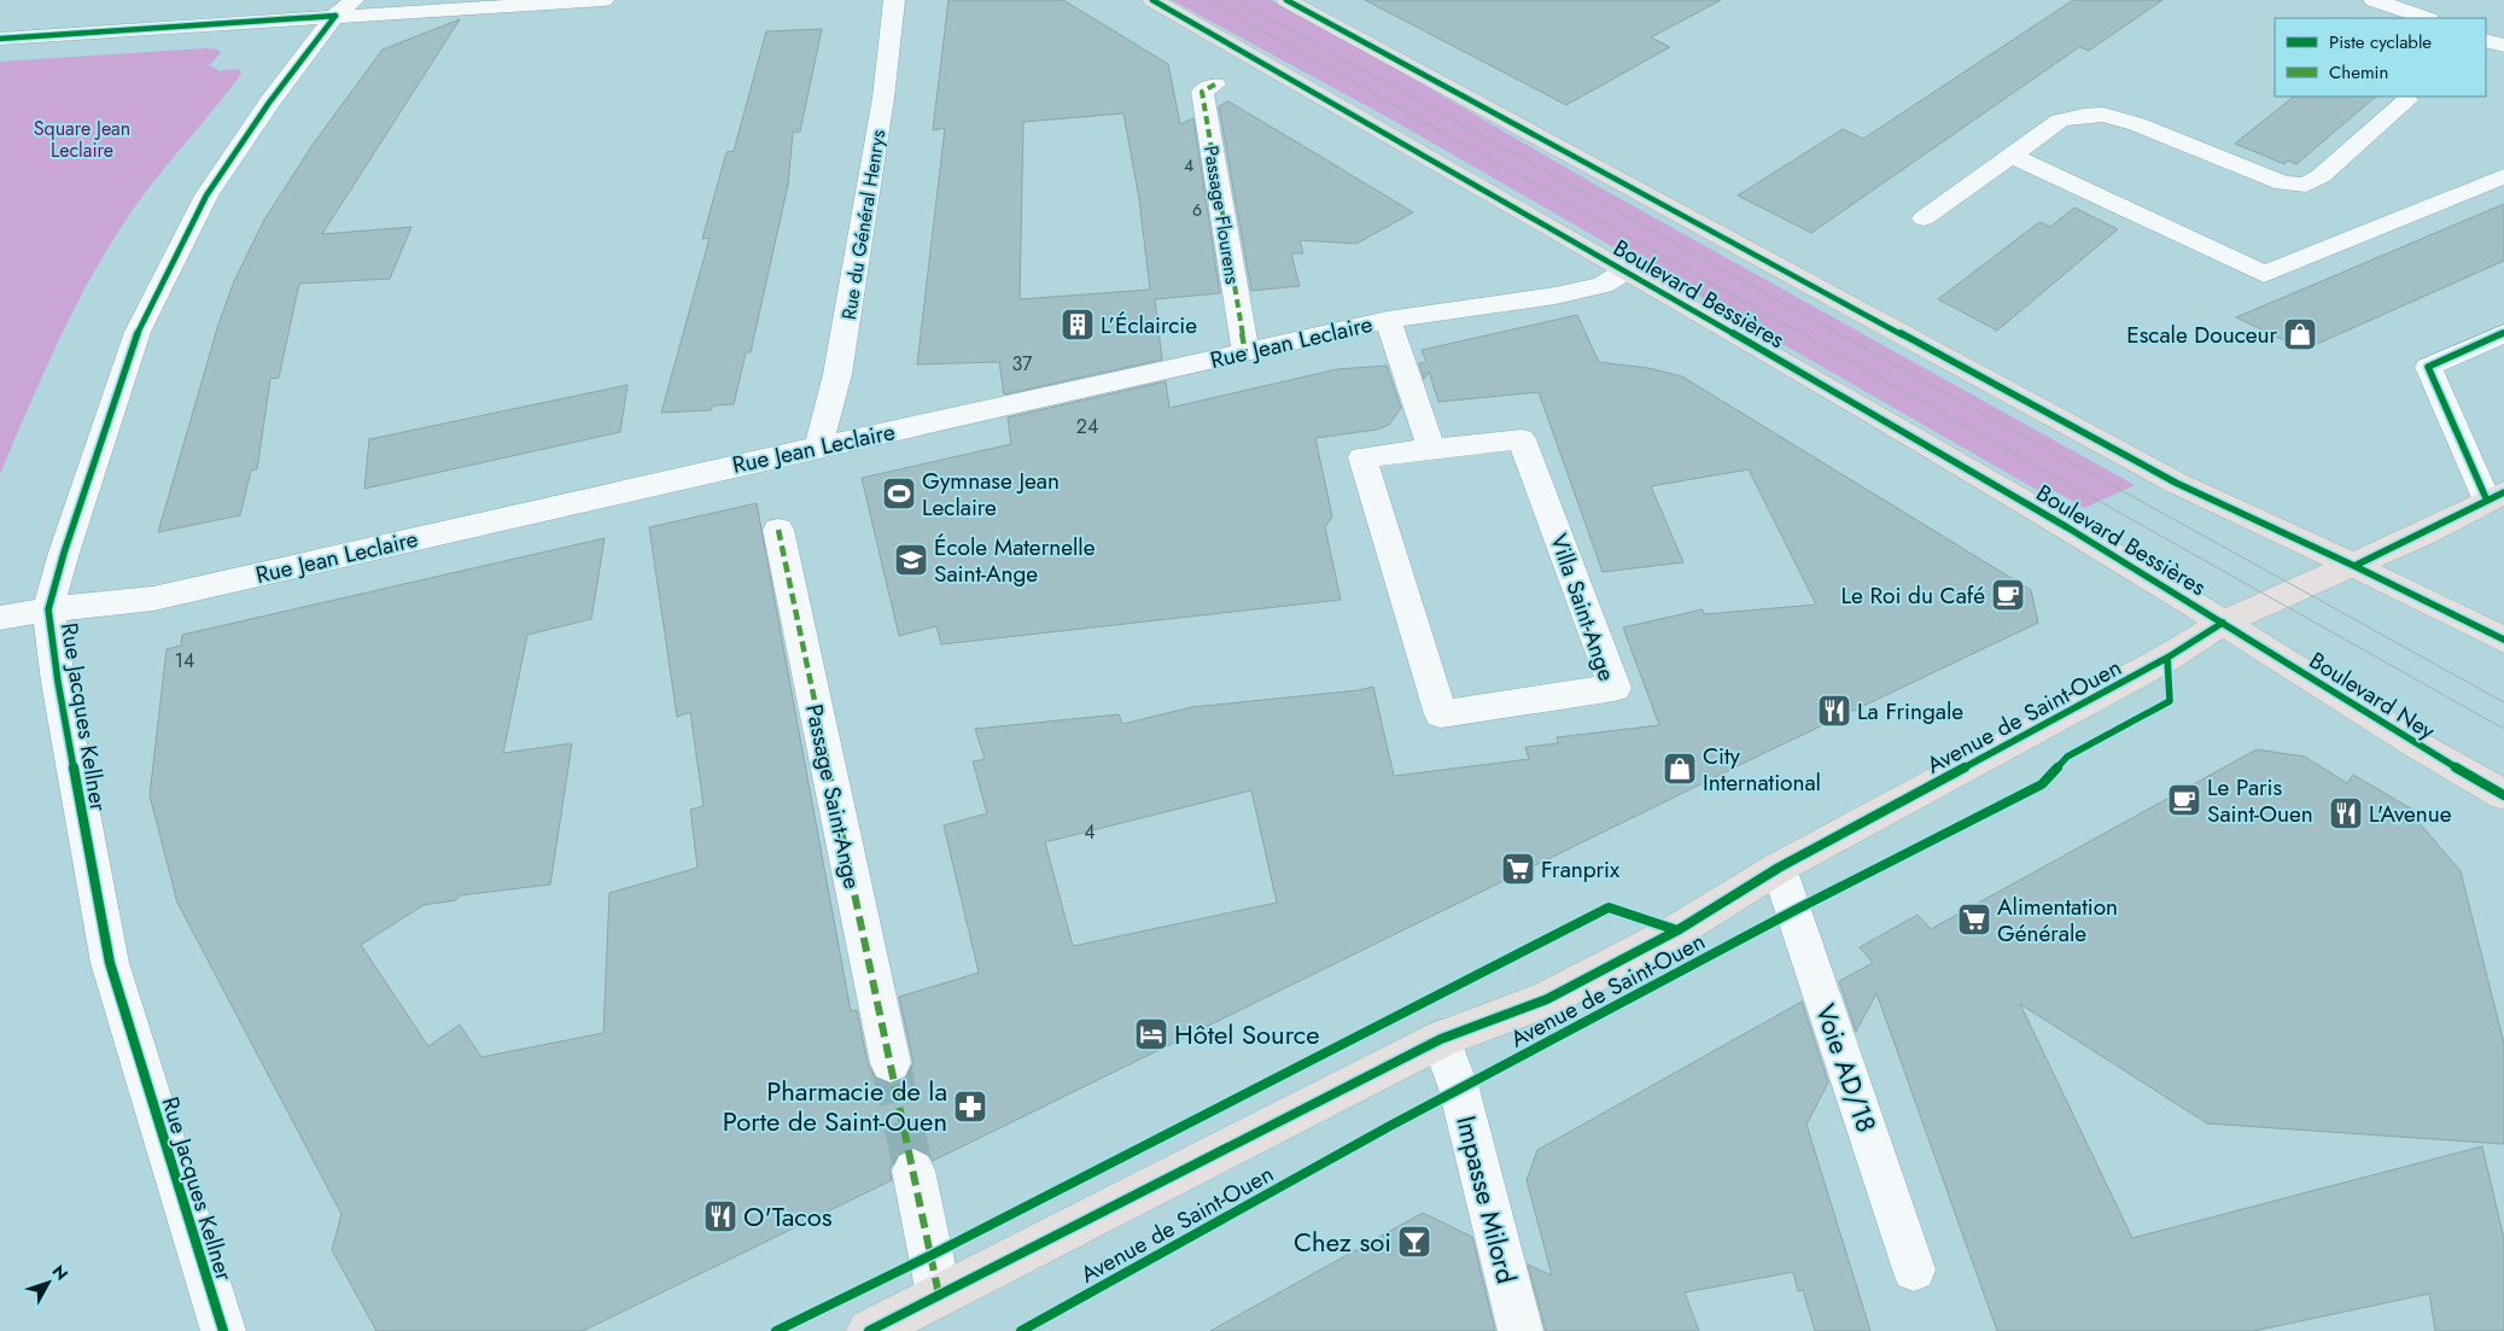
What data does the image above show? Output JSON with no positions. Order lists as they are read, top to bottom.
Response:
{
  "streets": {
    "main road": ["Boulevard Bessières", "Boulevard Ney", "Avenue de Saint-Ouen"],
    "street": [
      "Passage Flourens",
      "Rue du Général Henrys",
      "Rue Jean Leclaire",
      "Villa Saint-Ange",
      "Rue Jacques Kellner",
      "Passage Saint-Ange",
      "Voie AD/18",
      "Impasse Milord"
    ]
  },
  "crossings": [
    ["Passage Flourens", "Rue Jean Leclaire"],
    ["Rue du Général Henrys", "Rue Jean Leclaire"],
    ["Boulevard Bessières", "Rue Jean Leclaire"],
    ["Boulevard Bessières", "Boulevard Ney"],
    ["Boulevard Bessières", "Avenue de Saint-Ouen"],
    ["Rue Jean Leclaire", "Rue Jacques Kellner"],
    ["Boulevard Ney", "Avenue de Saint-Ouen"],
    ["Avenue de Saint-Ouen", "Voie AD/18"],
    ["Avenue de Saint-Ouen", "Impasse Milord"]
  ],
  "parks": ["Square Jean Leclaire"],
  "places": {
    "building": ["L’Éclaircie"],
    "shop": ["Escale Douceur", "City International"],
    "sports": ["Gymnase Jean Leclaire"],
    "school or university": ["École Maternelle Saint-Ange"],
    "cafe": ["Le Roi du Café", "Le Paris Saint-Ouen"],
    "restaurant": ["La Fringale", "L'Avenue", "O'Tacos"],
    "supermarket": ["Franprix", "Alimentation Générale"],
    "hotel": ["Hôtel Source"],
    "pharmacy": ["Pharmacie de la Porte de Saint-Ouen"],
    "bar": ["Chez soi"]
  },
  "house_numbers": [
    "4",
    "6",
    "37",
    "24",
    "14",
    "4"
  ],
  "legend": ["Piste cyclable", "Chemin"],
  "north": "top right"
}
